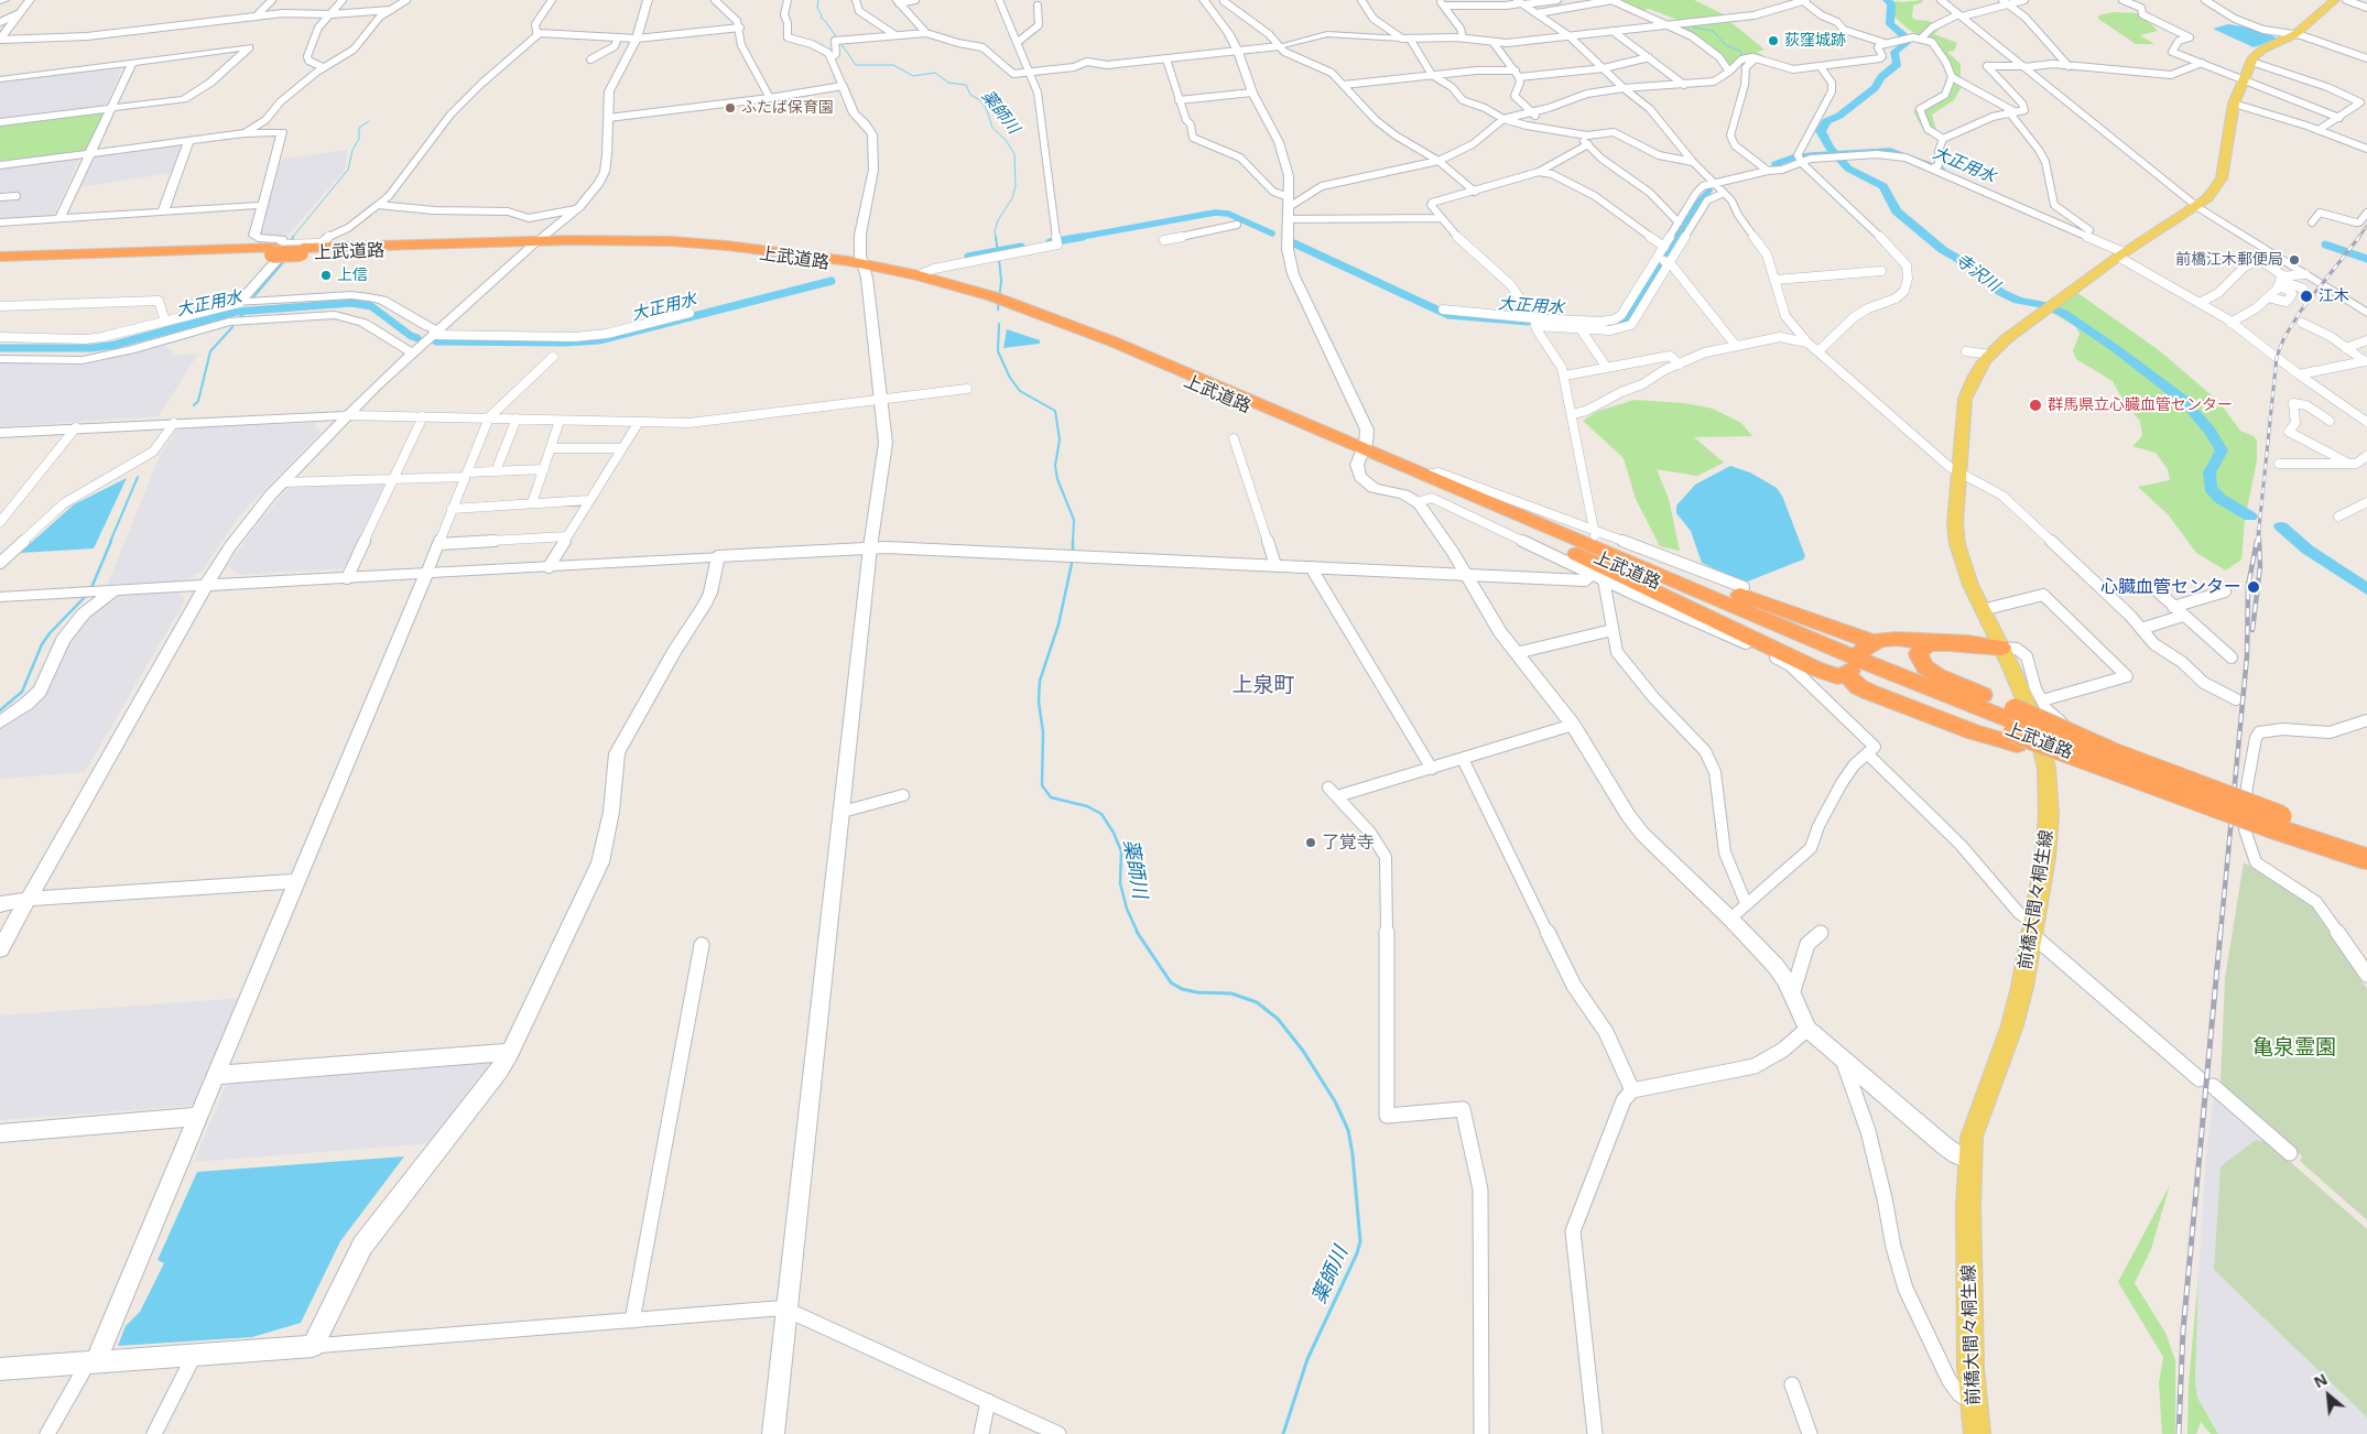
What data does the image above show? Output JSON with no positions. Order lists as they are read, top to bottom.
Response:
{
  "streets": {
    "highway": ["上武道路"],
    "main road": ["前橋大間々桐生線"]
  },
  "districts": ["上泉町"],
  "water": ["薬師川", "大正用水", "寺沢川"],
  "parks": ["亀泉霊園"],
  "places": [
    "荻窪城跡",
    "ふたば保育園",
    "前橋江木郵便局",
    "上信",
    "江木",
    "群馬県立心臓血管センター",
    "心臓血管センター",
    "了覚寺"
  ],
  "north": "top left"
}
